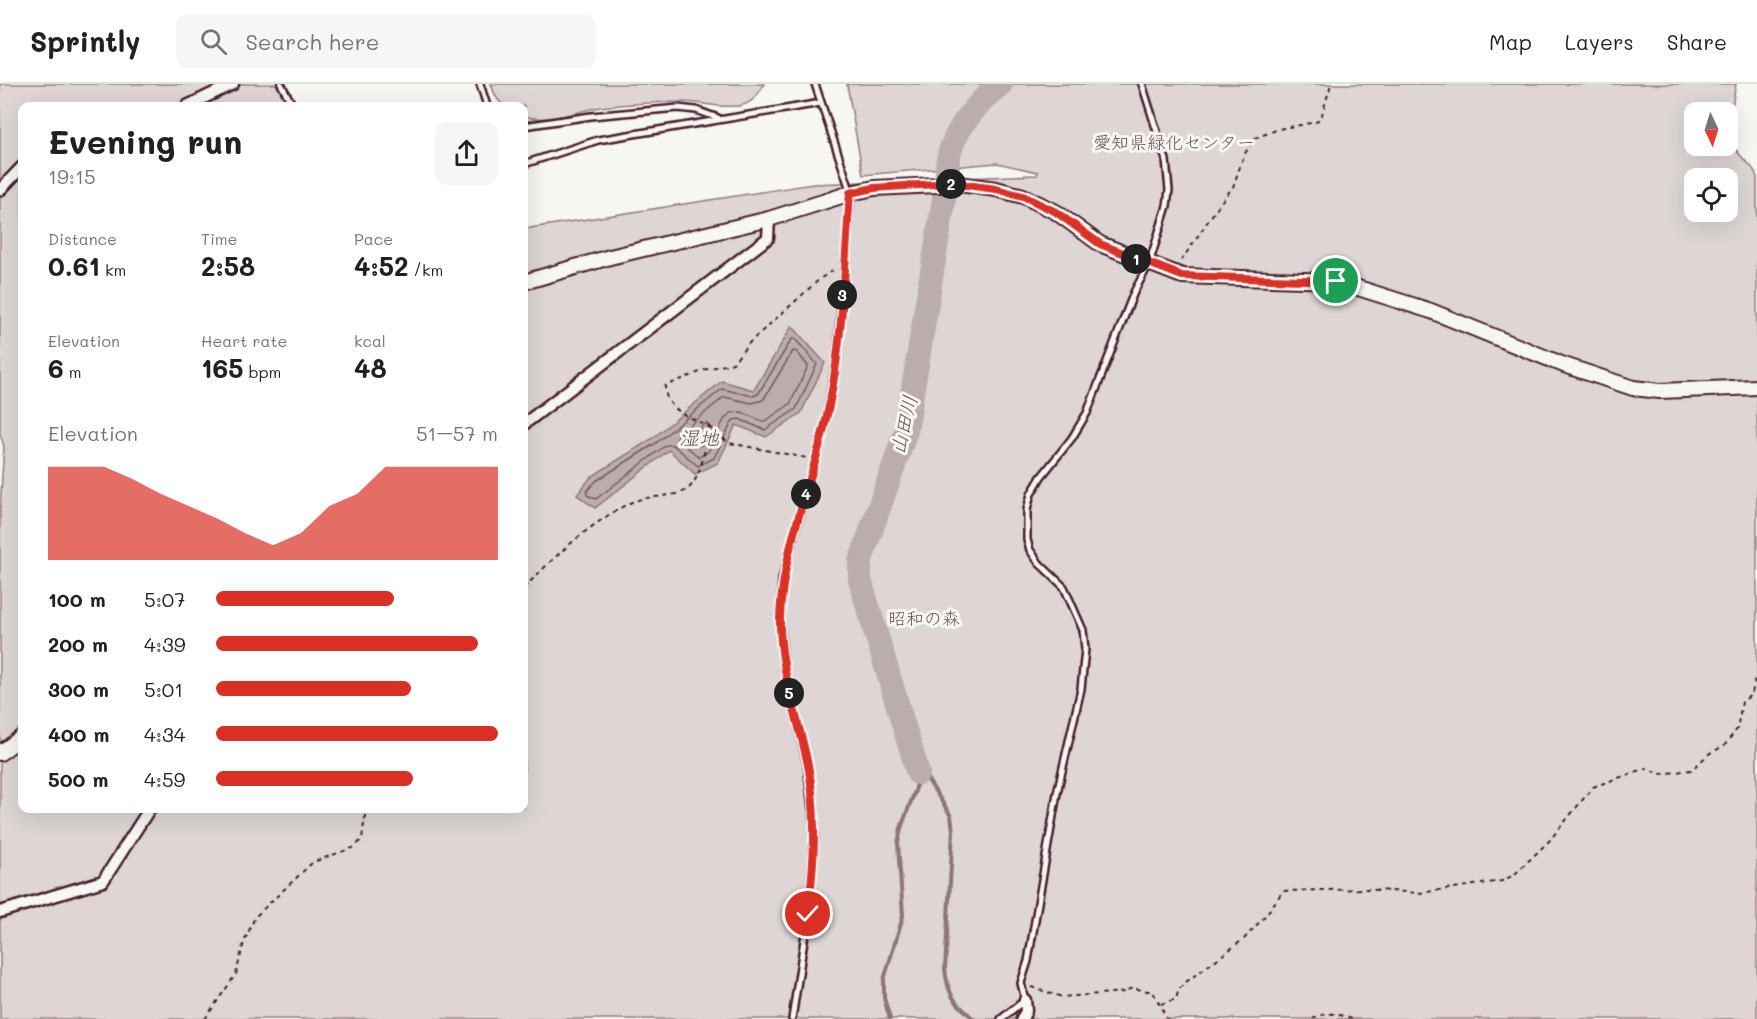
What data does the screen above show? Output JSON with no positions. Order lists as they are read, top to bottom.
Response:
{
  "water": ["山田川", "湿地"],
  "parks": ["愛知県緑化センター", "昭和の森"],
  "north": "bottom",
  "page": {
    "header": "Sprintly",
    "search": "Search here",
    "nav": ["Map", "Layers", "Share"],
    "heading": ["Evening run", "19:15"],
    "pins": [
      "2",
      "1",
      "3",
      "4",
      "5"
    ],
    "stats": [
      ["Distance", "0.61 km"],
      ["Time", "2:58"],
      ["Pace", "4:52 /km"],
      ["Elevation", "6 m"],
      ["Heart rate", "165 bpm"],
      ["kcal", "48"]
    ],
    "chart": ["Elevation", "51–57 m"],
    "list": [
      {
        "name": "100 m",
        "note": "5:07"
      },
      {
        "name": "200 m",
        "note": "4:39"
      },
      {
        "name": "300 m",
        "note": "5:01"
      },
      {
        "name": "400 m",
        "note": "4:34"
      },
      {
        "name": "500 m",
        "note": "4:59"
      }
    ]
  }
}
